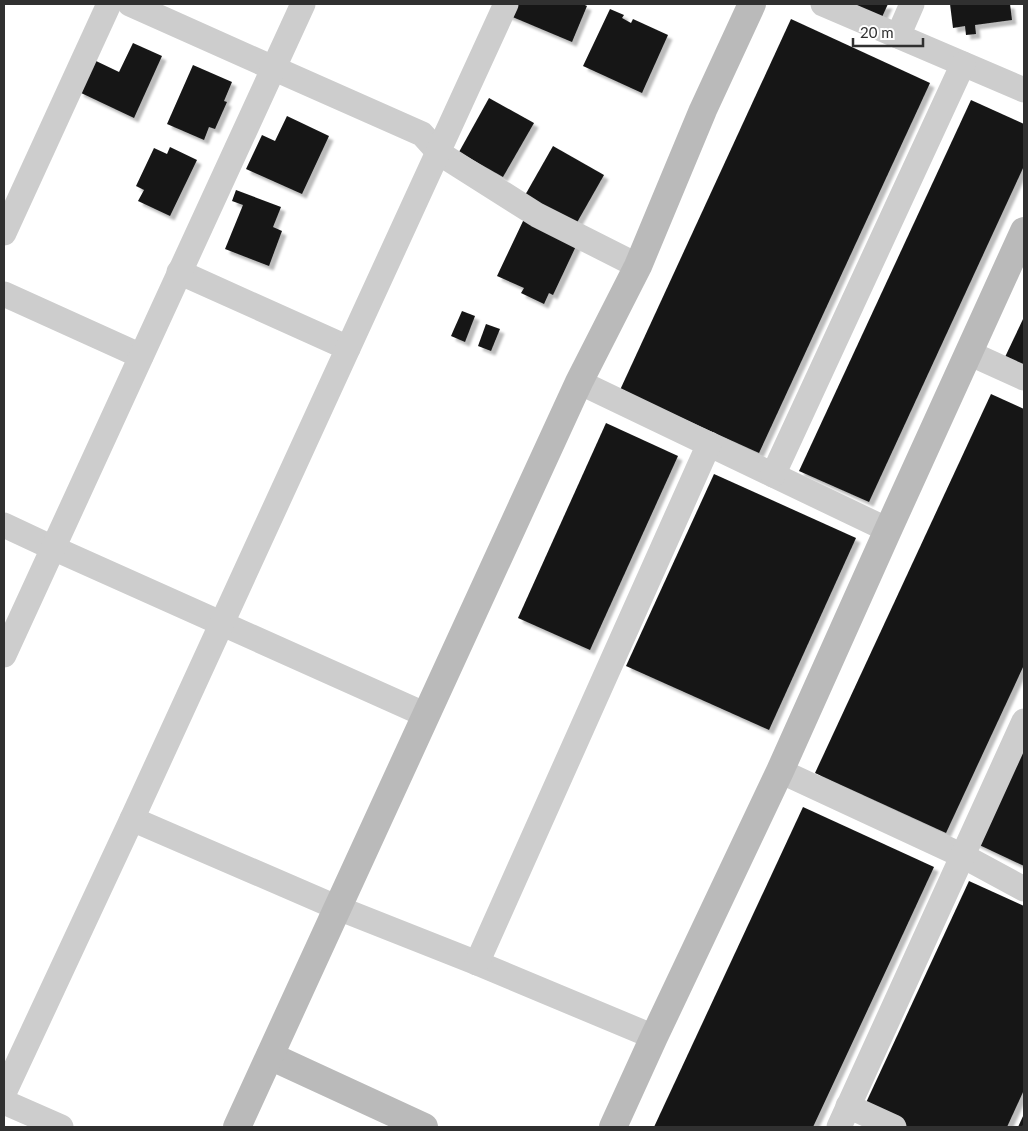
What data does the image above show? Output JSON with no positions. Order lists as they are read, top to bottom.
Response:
{
  "scale_bar": "20 m"
}
